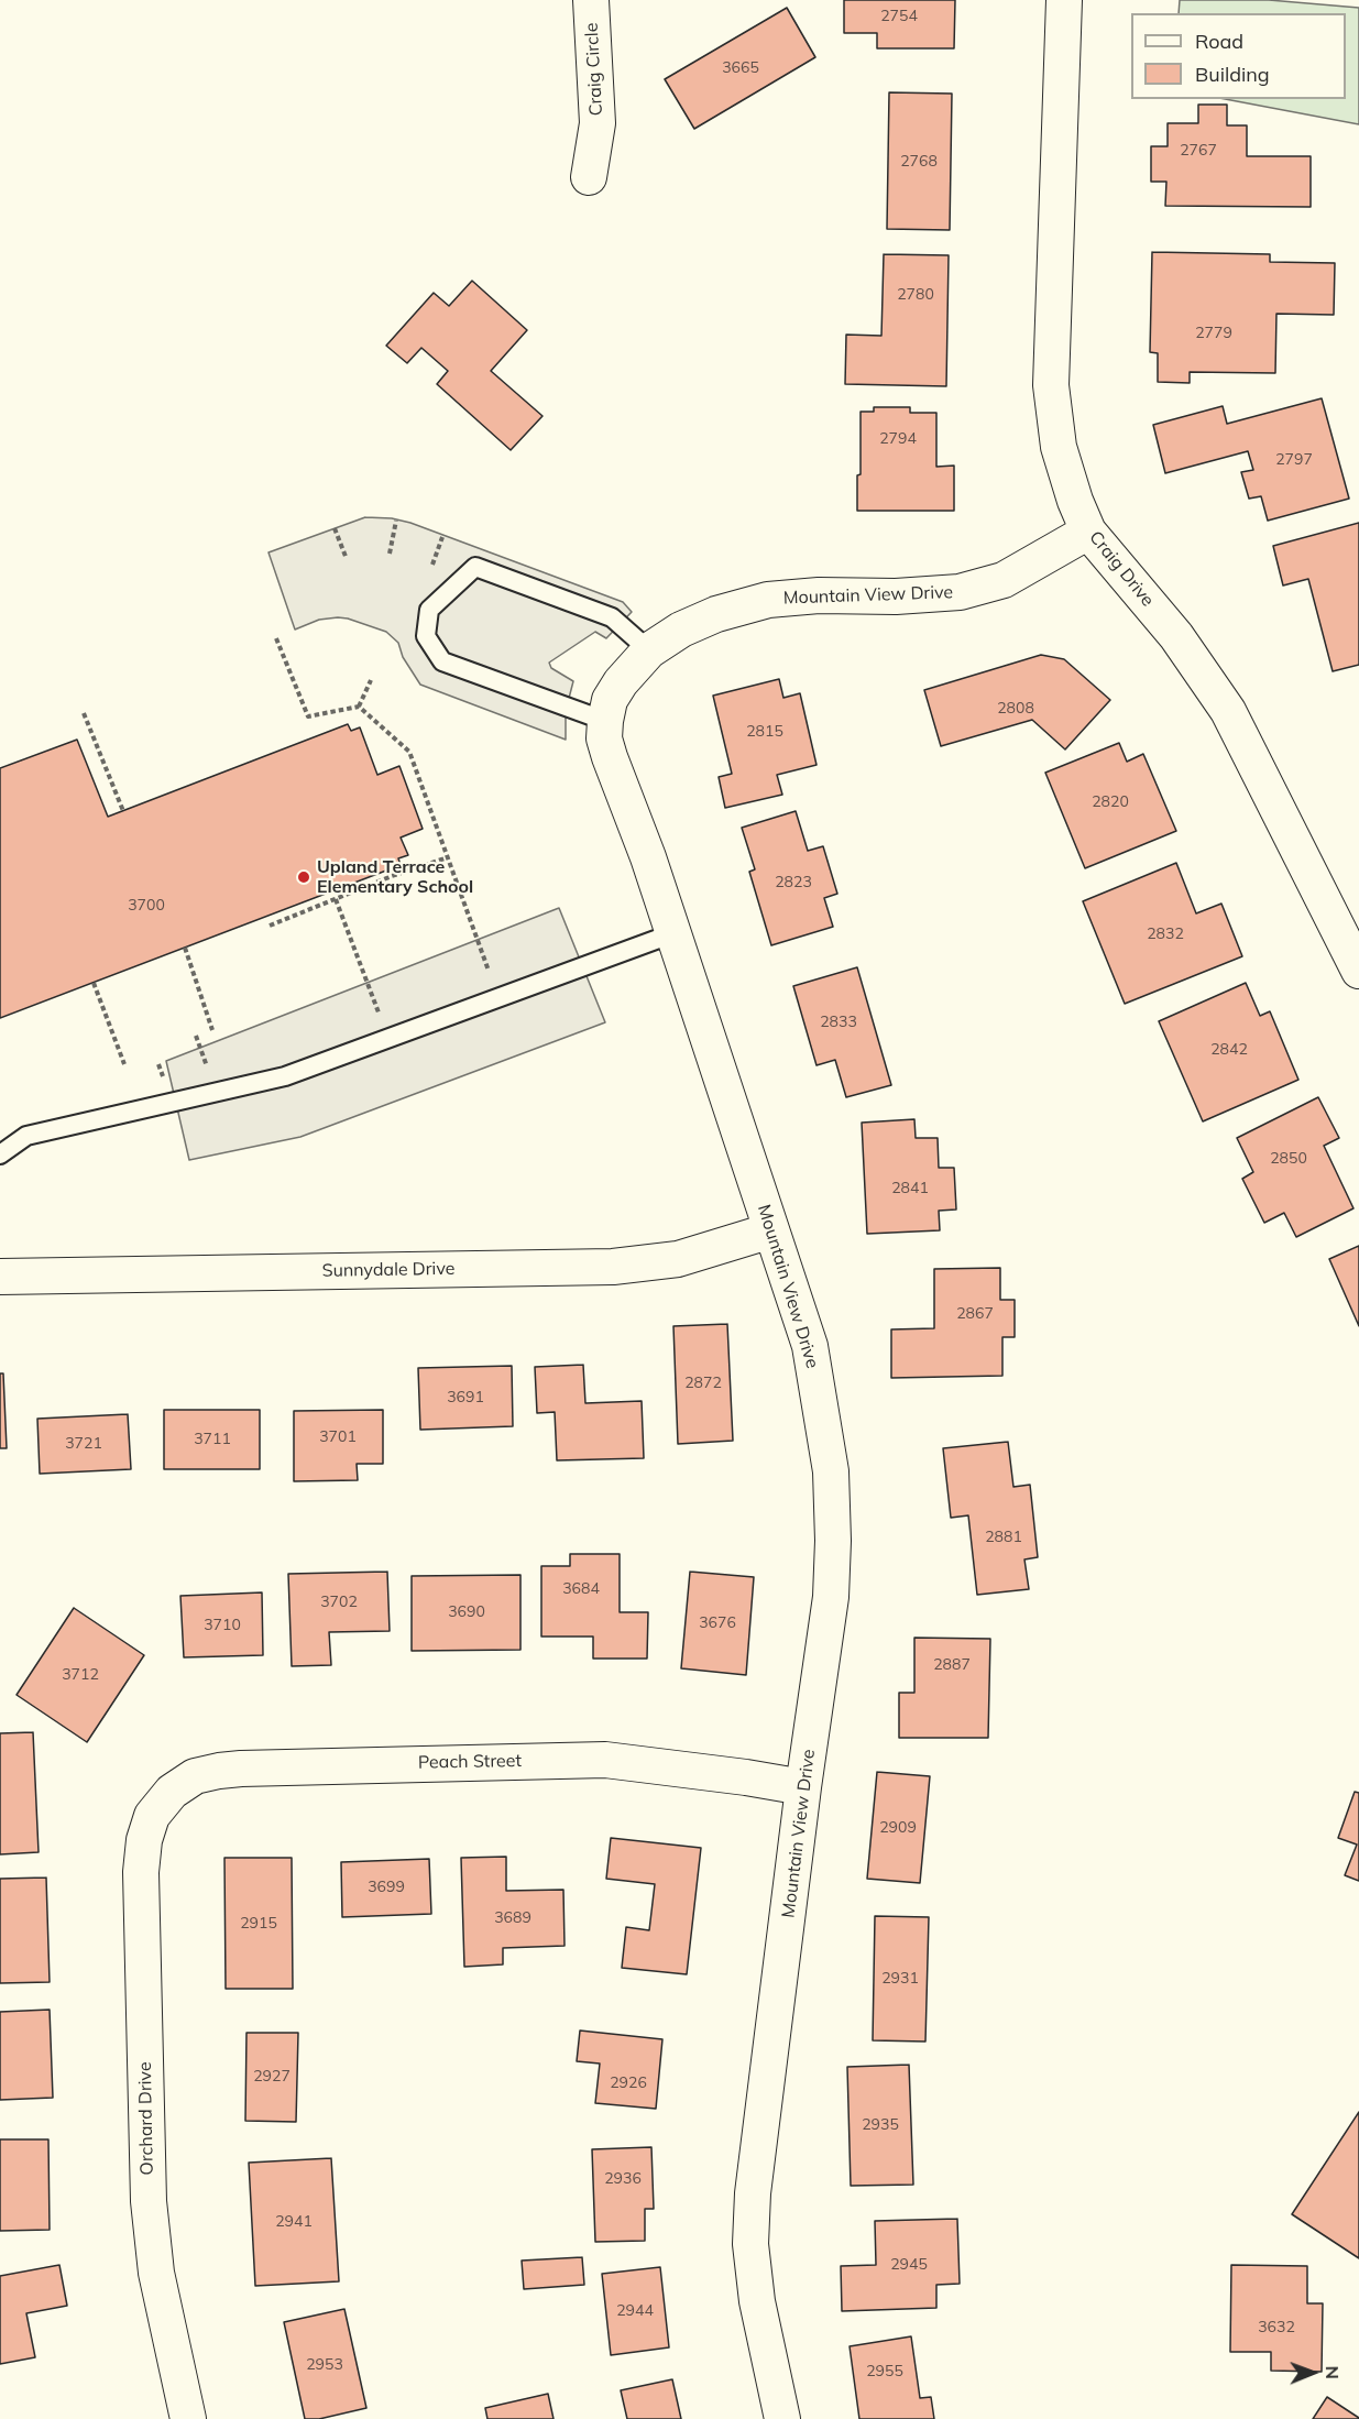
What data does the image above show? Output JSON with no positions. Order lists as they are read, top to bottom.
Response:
{
  "streets": {
    "street": [
      "Craig Circle",
      "Craig Drive",
      "Mountain View Drive",
      "Sunnydale Drive",
      "Peach Street",
      "Orchard Drive"
    ]
  },
  "crossings": [
    ["Craig Drive", "Mountain View Drive"],
    ["Mountain View Drive", "Sunnydale Drive"],
    ["Mountain View Drive", "Peach Street"],
    ["Peach Street", "Orchard Drive"]
  ],
  "places": ["Upland Terrace Elementary School"],
  "house_numbers": [
    "2754",
    "3665",
    "2767",
    "2768",
    "2780",
    "2779",
    "2794",
    "2797",
    "2808",
    "2815",
    "2820",
    "2823",
    "3700",
    "2832",
    "2833",
    "2842",
    "2850",
    "2841",
    "2867",
    "2872",
    "3691",
    "3701",
    "3711",
    "3721",
    "2881",
    "3684",
    "3702",
    "3690",
    "3676",
    "3710",
    "2887",
    "3712",
    "2909",
    "3699",
    "3689",
    "2915",
    "2931",
    "2927",
    "2926",
    "2935",
    "2936",
    "2941",
    "2945",
    "2944",
    "3632",
    "2953",
    "2955"
  ],
  "legend": ["Road", "Building"],
  "north": "right"
}
